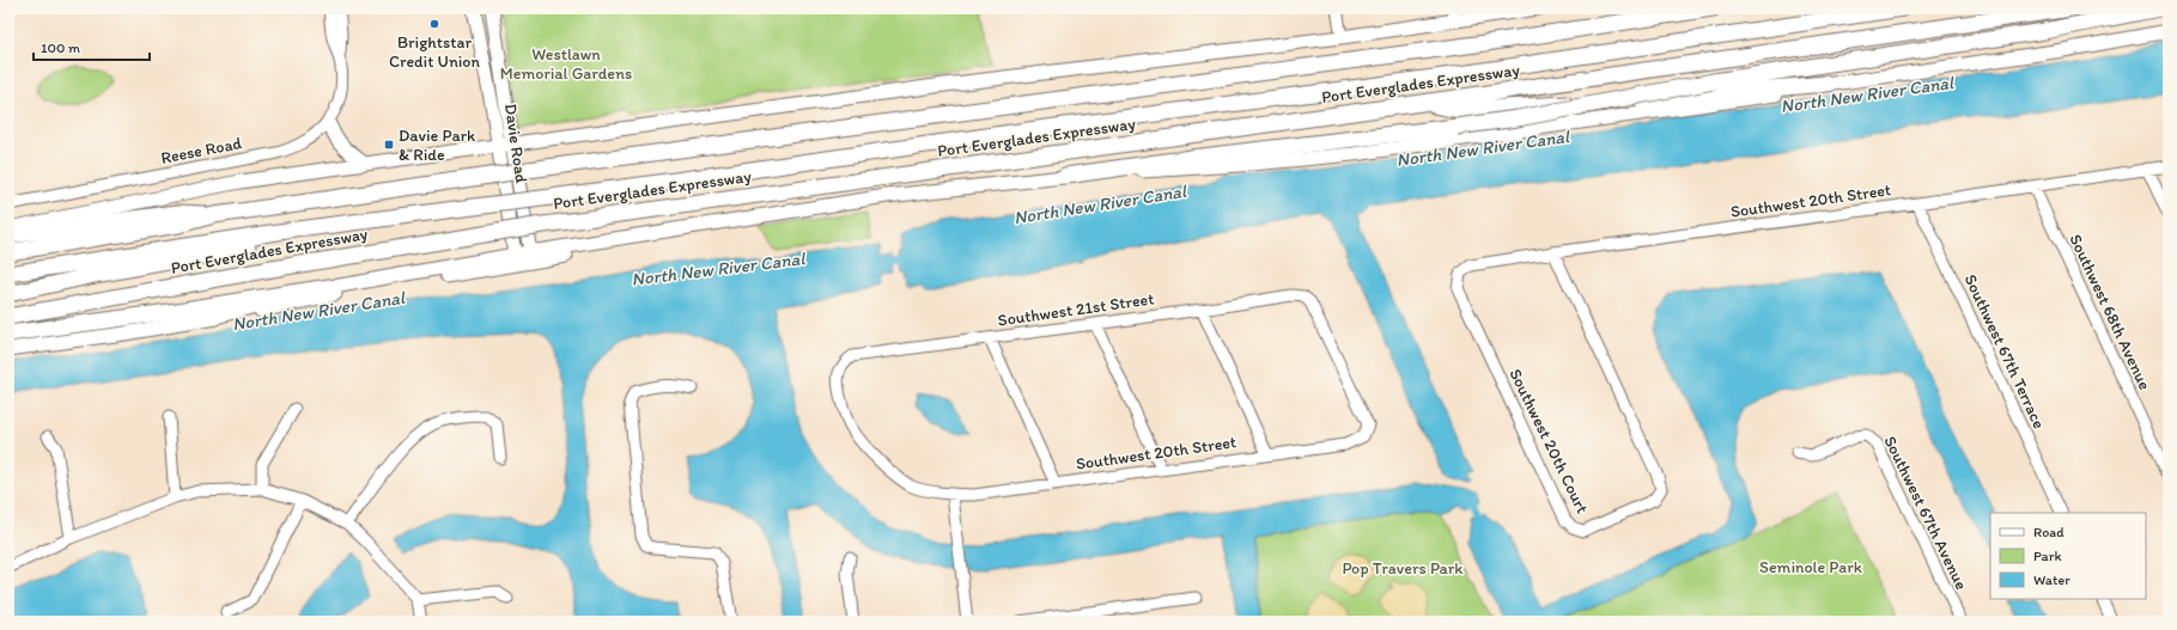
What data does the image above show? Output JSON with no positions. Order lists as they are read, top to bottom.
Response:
{
  "streets": {
    "highway": ["Port Everglades Expressway"],
    "main road": ["Davie Road"],
    "street": [
      "Reese Road",
      "Southwest 20th Street",
      "Southwest 21st Street",
      "Southwest 68th Avenue",
      "Southwest 67th Terrace",
      "Southwest 20th Court",
      "Southwest 67th Avenue"
    ]
  },
  "crossings": [
    ["Southwest 20th Street", "Southwest 21st Street"],
    ["Southwest 20th Street", "Southwest 68th Avenue"],
    ["Southwest 20th Street", "Southwest 67th Terrace"],
    ["Southwest 20th Street", "Southwest 20th Court"]
  ],
  "water": ["North New River Canal"],
  "parks": ["Westlawn Memorial Gardens", "Seminole Park", "Pop Travers Park"],
  "places": {
    "other": ["Brightstar Credit Union"],
    "transit": ["Davie Park & Ride"]
  },
  "legend": ["Road", "Park", "Water"],
  "scale_bar": "100 m"
}
